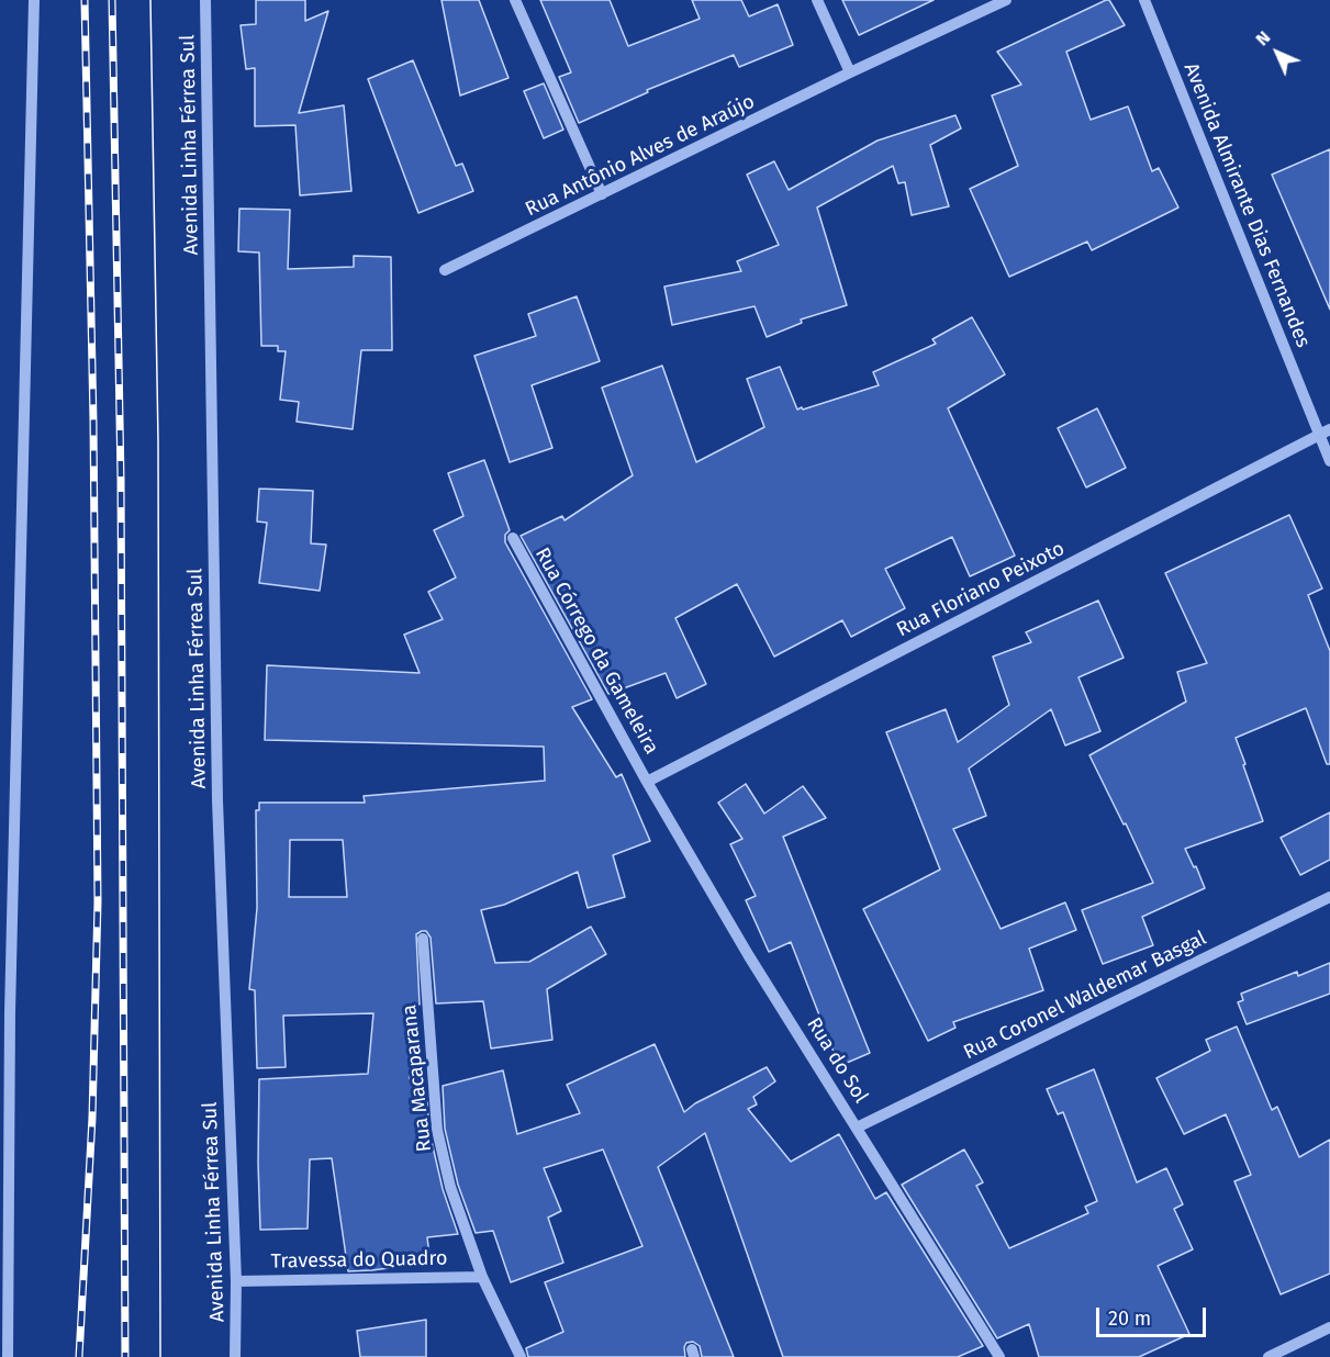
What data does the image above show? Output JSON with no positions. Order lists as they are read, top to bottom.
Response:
{
  "streets": {
    "street": [
      "Avenida Linha Férrea Sul",
      "Rua Antônio Alves de Araújo",
      "Avenida Almirante Dias Fernandes",
      "Rua Floriano Peixoto",
      "Rua Córrego da Gameleira",
      "Rua Coronel Waldemar Basgal",
      "Rua do Sol",
      "Rua Macaparana",
      "Travessa do Quadro"
    ]
  },
  "crossings": [
    ["Avenida Linha Férrea Sul", "Travessa do Quadro"],
    ["Avenida Almirante Dias Fernandes", "Rua Floriano Peixoto"],
    ["Rua Floriano Peixoto", "Rua Córrego da Gameleira"],
    ["Rua Floriano Peixoto", "Rua do Sol"],
    ["Rua Córrego da Gameleira", "Rua do Sol"],
    ["Rua Coronel Waldemar Basgal", "Rua do Sol"],
    ["Rua Macaparana", "Travessa do Quadro"]
  ],
  "scale_bar": "20 m",
  "north": "top left"
}
